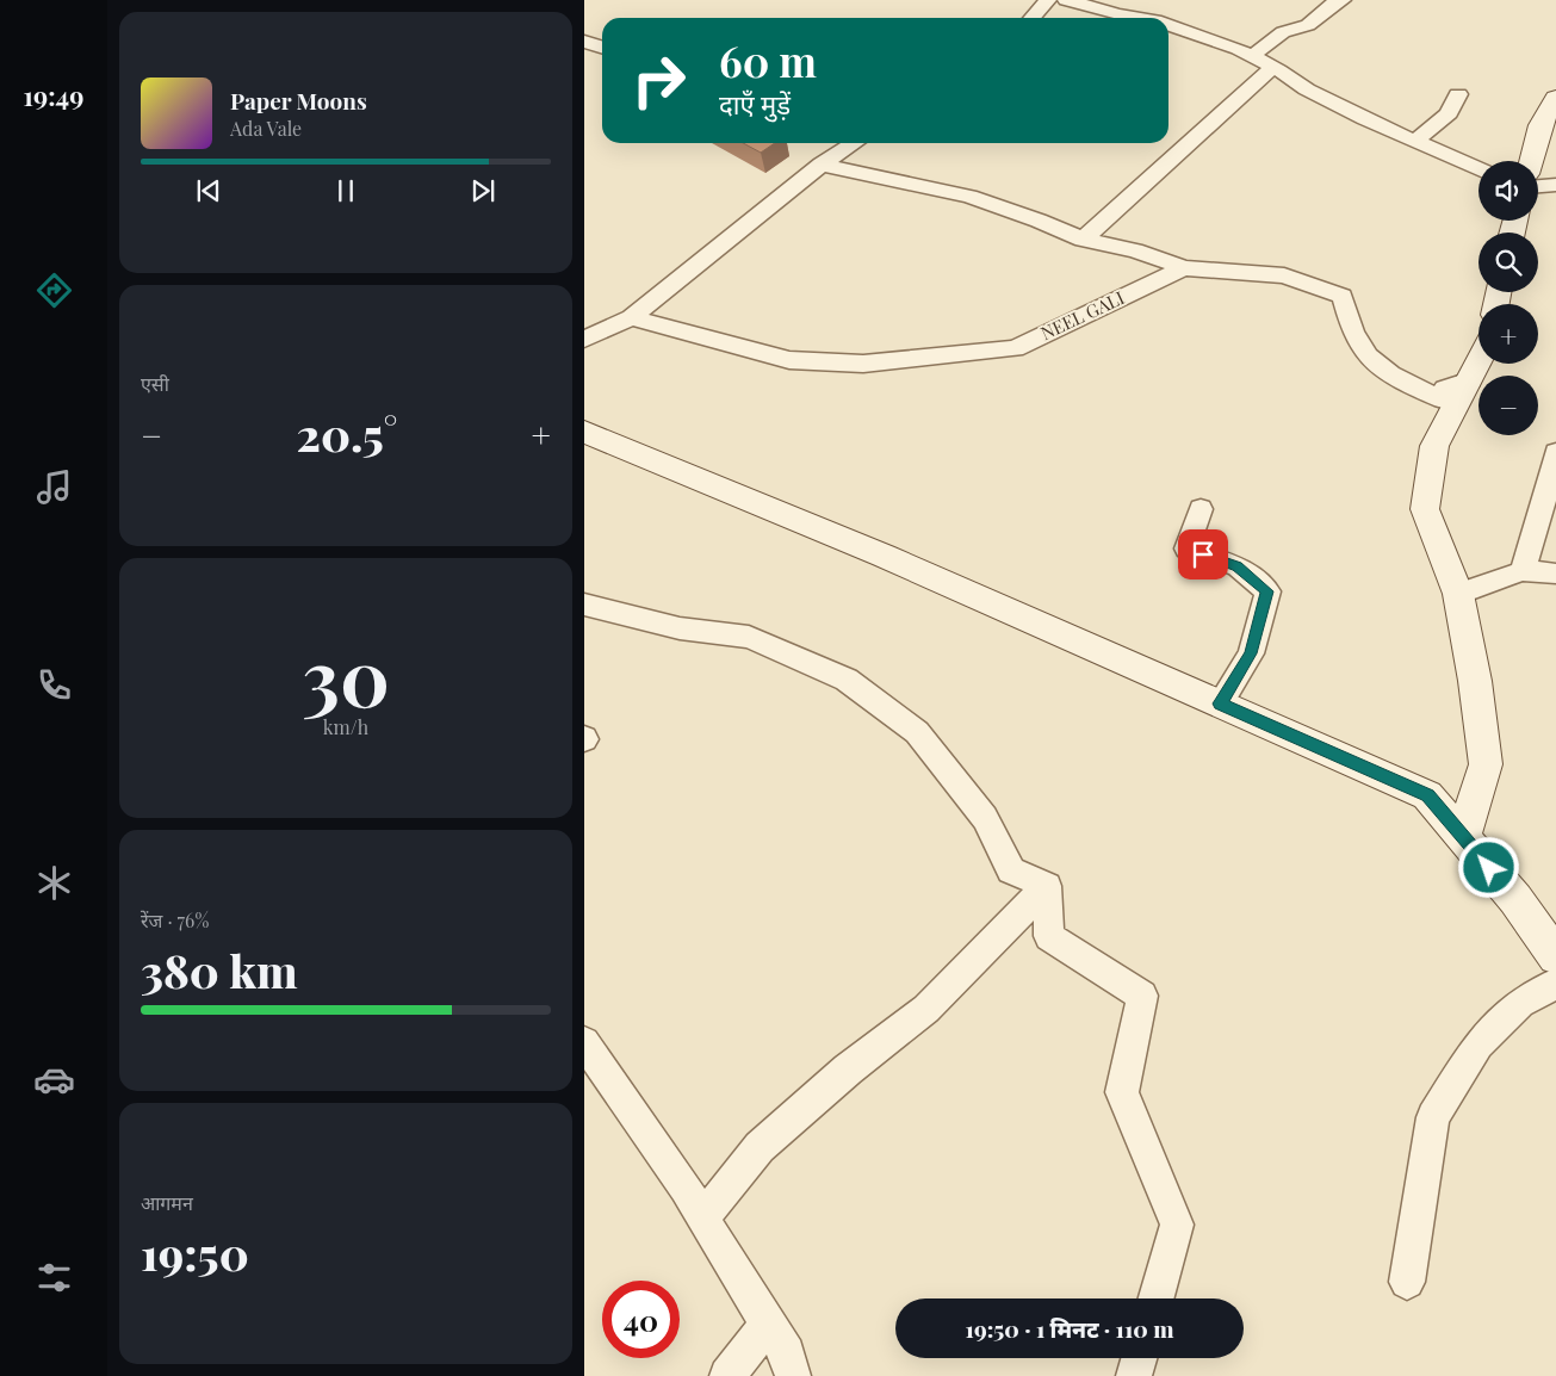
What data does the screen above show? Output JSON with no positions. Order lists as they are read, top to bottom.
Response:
{
  "streets": {
    "street": ["NEEL GALI"]
  },
  "page": {
    "tabs": "19:49",
    "turn": ["60 m", "दाएँ मुड़ें"],
    "song": ["Paper Moons", "Ada Vale"],
    "map_buttons": ["+", "−"],
    "tile": [
      "एसी",
      ["30", "km/h"],
      ["रेंज · 76%", "380 km"],
      ["आगमन", "19:50"]
    ],
    "heat": ["−", "20.5°", "+"],
    "limit": "40",
    "trip": "19:50 · 1 मिनट · 110 m"
  }
}
